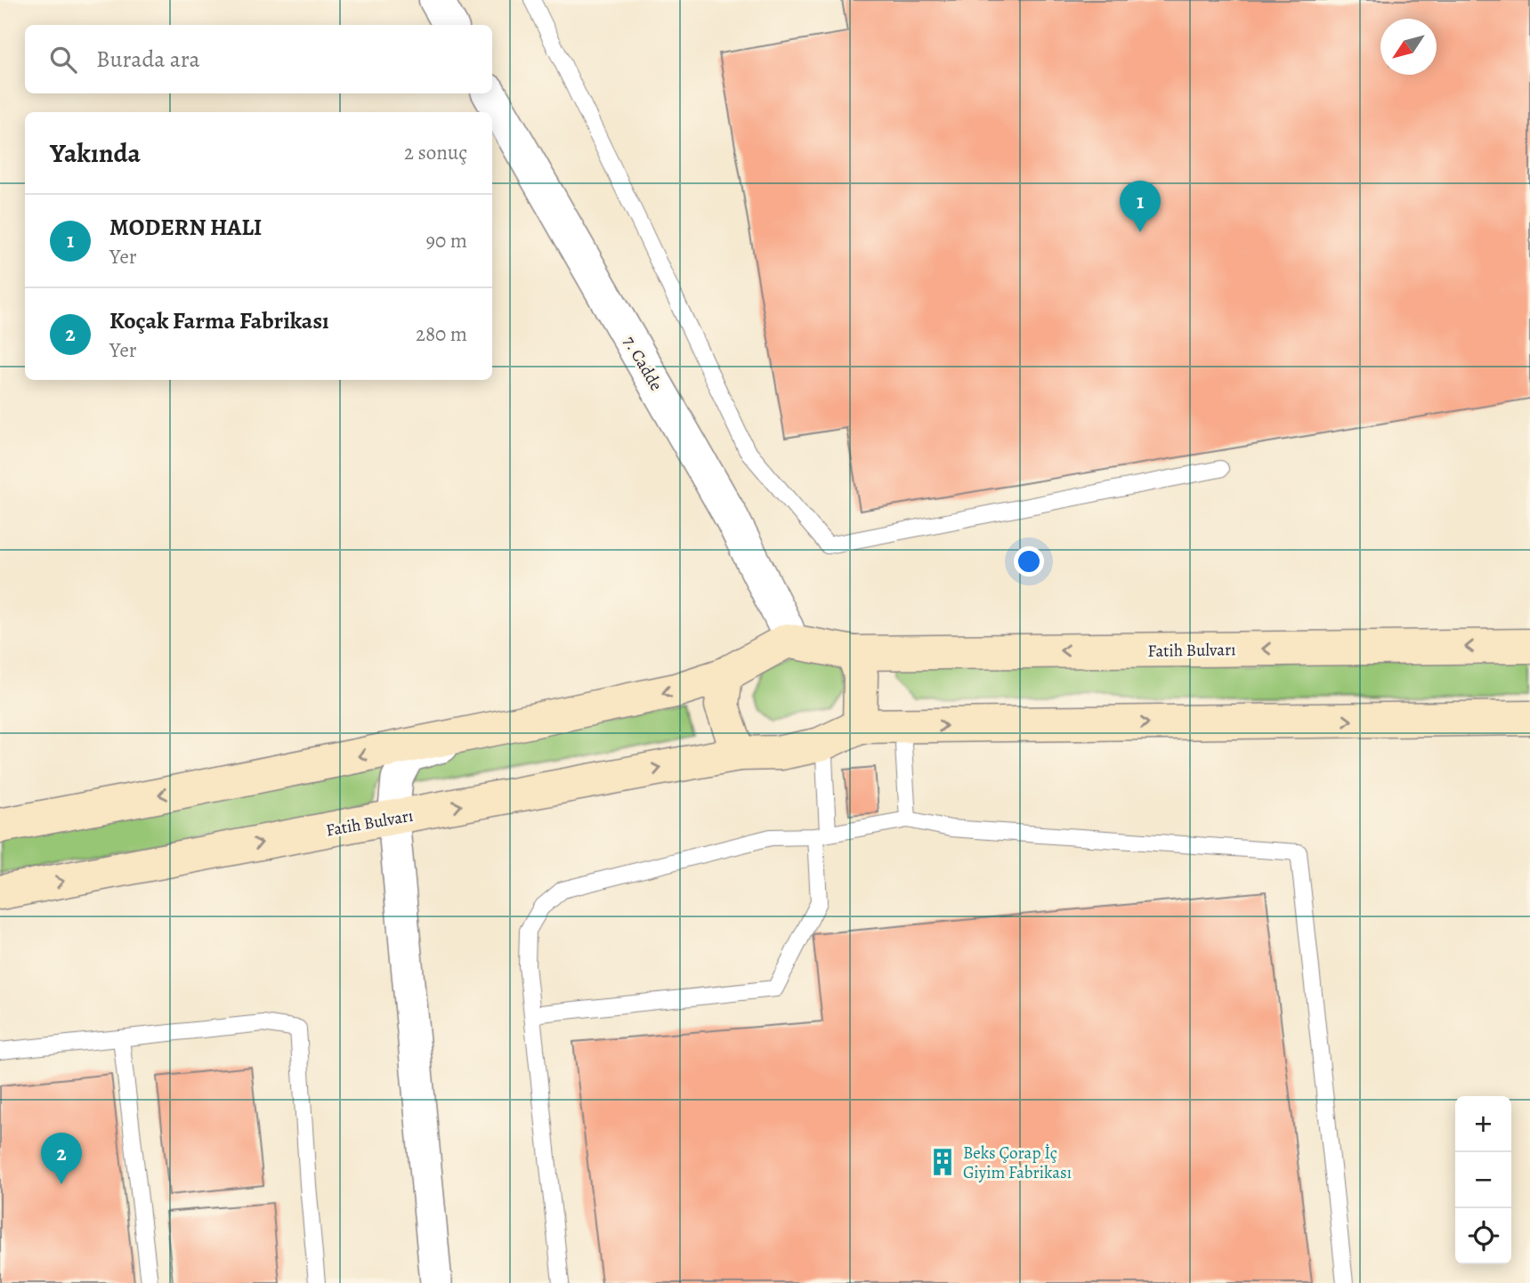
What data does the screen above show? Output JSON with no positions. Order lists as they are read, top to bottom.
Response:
{
  "streets": {
    "main road": ["Fatih Bulvarı"],
    "street": ["7. Cadde"]
  },
  "crossings": [
    ["7. Cadde", "Fatih Bulvarı"]
  ],
  "places": {
    "building": ["Beks Çorap İç Giyim Fabrikası"]
  },
  "north": "bottom left",
  "page": {
    "search": "Burada ara",
    "heading": ["Yakında", "2 sonuç"],
    "pins": ["1", "2"],
    "list": [
      {
        "mark": "1",
        "name": "MODERN HALI",
        "note": "Yer",
        "value": "90 m"
      },
      {
        "mark": "2",
        "name": "Koçak Farma Fabrikası",
        "note": "Yer",
        "value": "280 m"
      }
    ],
    "map_buttons": ["+", "−"]
  }
}
